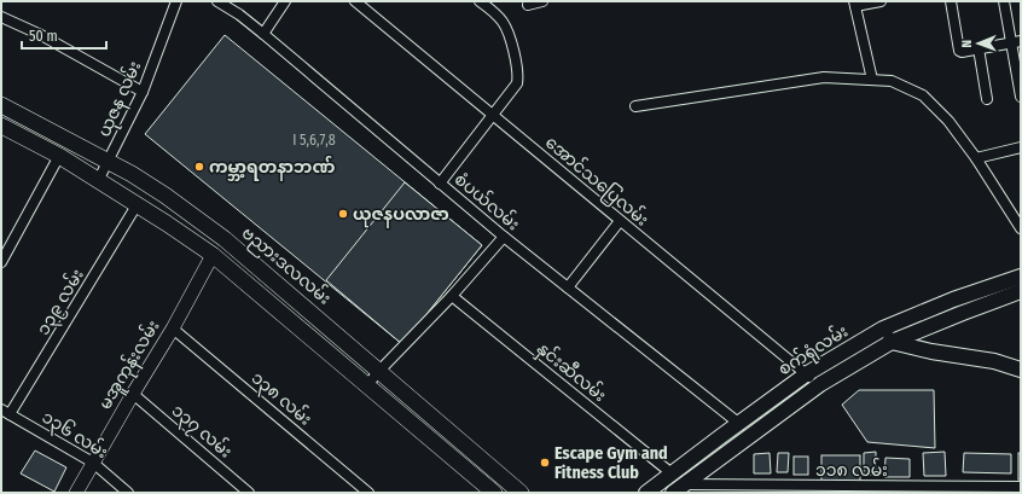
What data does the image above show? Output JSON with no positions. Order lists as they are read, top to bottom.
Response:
{
  "streets": {
    "main road": ["ဗညားဒလလမ်း", "စက်ရုံလမ်း"],
    "street": [
      "ယုဇန လမ်း",
      "အောင်သပြေလမ်း",
      "စံပယ်လမ်း",
      "၁၃၉ လမ်း",
      "မအူကုန်းလမ်း",
      "နှင်းဆီလမ်း",
      "၁၃၈ လမ်း",
      "၁၃၇ လမ်း",
      "၁၃၆ လမ်း",
      "၁၁၈ လမ်း"
    ]
  },
  "crossings": [
    ["ယုဇန လမ်း", "ဗညားဒလလမ်း"],
    ["အောင်သပြေလမ်း", "စက်ရုံလမ်း"],
    ["စံပယ်လမ်း", "စက်ရုံလမ်း"],
    ["၁၃၉ လမ်း", "၁၃၆ လမ်း"],
    ["စက်ရုံလမ်း", "နှင်းဆီလမ်း"],
    ["စက်ရုံလမ်း", "၁၁၈ လမ်း"],
    ["မအူကုန်းလမ်း", "၁၃၈ လမ်း"],
    ["မအူကုန်းလမ်း", "၁၃၇ လမ်း"],
    ["မအူကုန်းလမ်း", "၁၃၆ လမ်း"]
  ],
  "places": ["ကမ္ဘာ့ရတနာဘဏ်", "ယုဇနပလာဇာ", "Escape Gym and Fitness Club"],
  "house_numbers": ["I 5,6,7,8"],
  "scale_bar": "50 m",
  "north": "left"
}
